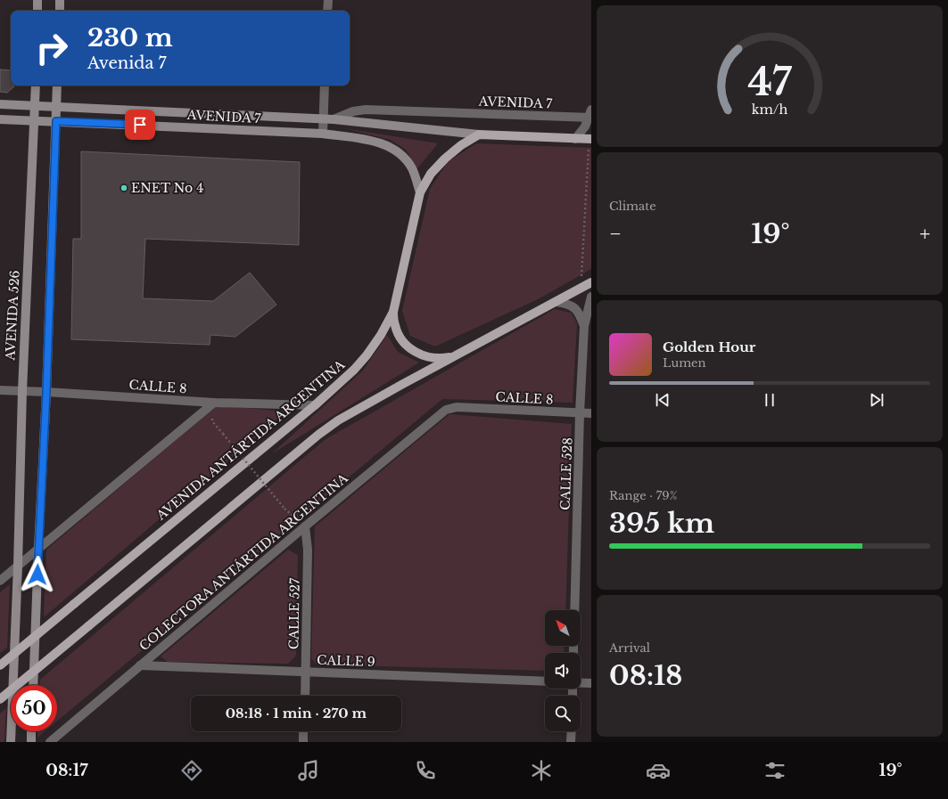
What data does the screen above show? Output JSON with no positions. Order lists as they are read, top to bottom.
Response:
{
  "streets": {
    "main road": ["AVENIDA 7", "AVENIDA 526", "AVENIDA ANTÁRTIDA ARGENTINA"],
    "street": [
      "CALLE 8",
      "CALLE 528",
      "COLECTORA ANTÁRTIDA ARGENTINA",
      "CALLE 527",
      "CALLE 9"
    ]
  },
  "crossings": [
    ["AVENIDA 7", "AVENIDA 526"],
    ["AVENIDA 7", "AVENIDA ANTÁRTIDA ARGENTINA"],
    ["AVENIDA 526", "CALLE 8"],
    ["CALLE 8", "AVENIDA ANTÁRTIDA ARGENTINA"],
    ["CALLE 8", "CALLE 528"],
    ["CALLE 8", "COLECTORA ANTÁRTIDA ARGENTINA"],
    ["COLECTORA ANTÁRTIDA ARGENTINA", "CALLE 527"],
    ["COLECTORA ANTÁRTIDA ARGENTINA", "CALLE 9"],
    ["CALLE 527", "CALLE 9"]
  ],
  "places": ["ENET No 4"],
  "north": "top left",
  "page": {
    "turn": ["230 m", "Avenida 7"],
    "tile": [
      "Climate",
      ["Range · 79%", "395 km"],
      ["Arrival", "08:18"]
    ],
    "heat": ["−", "19°", "+"],
    "song": ["Golden Hour", "Lumen"],
    "limit": "50",
    "trip": "08:18 · 1 min · 270 m",
    "tabs": ["08:17", "19°"],
    "gauge": ["47", "km/h"]
  }
}
